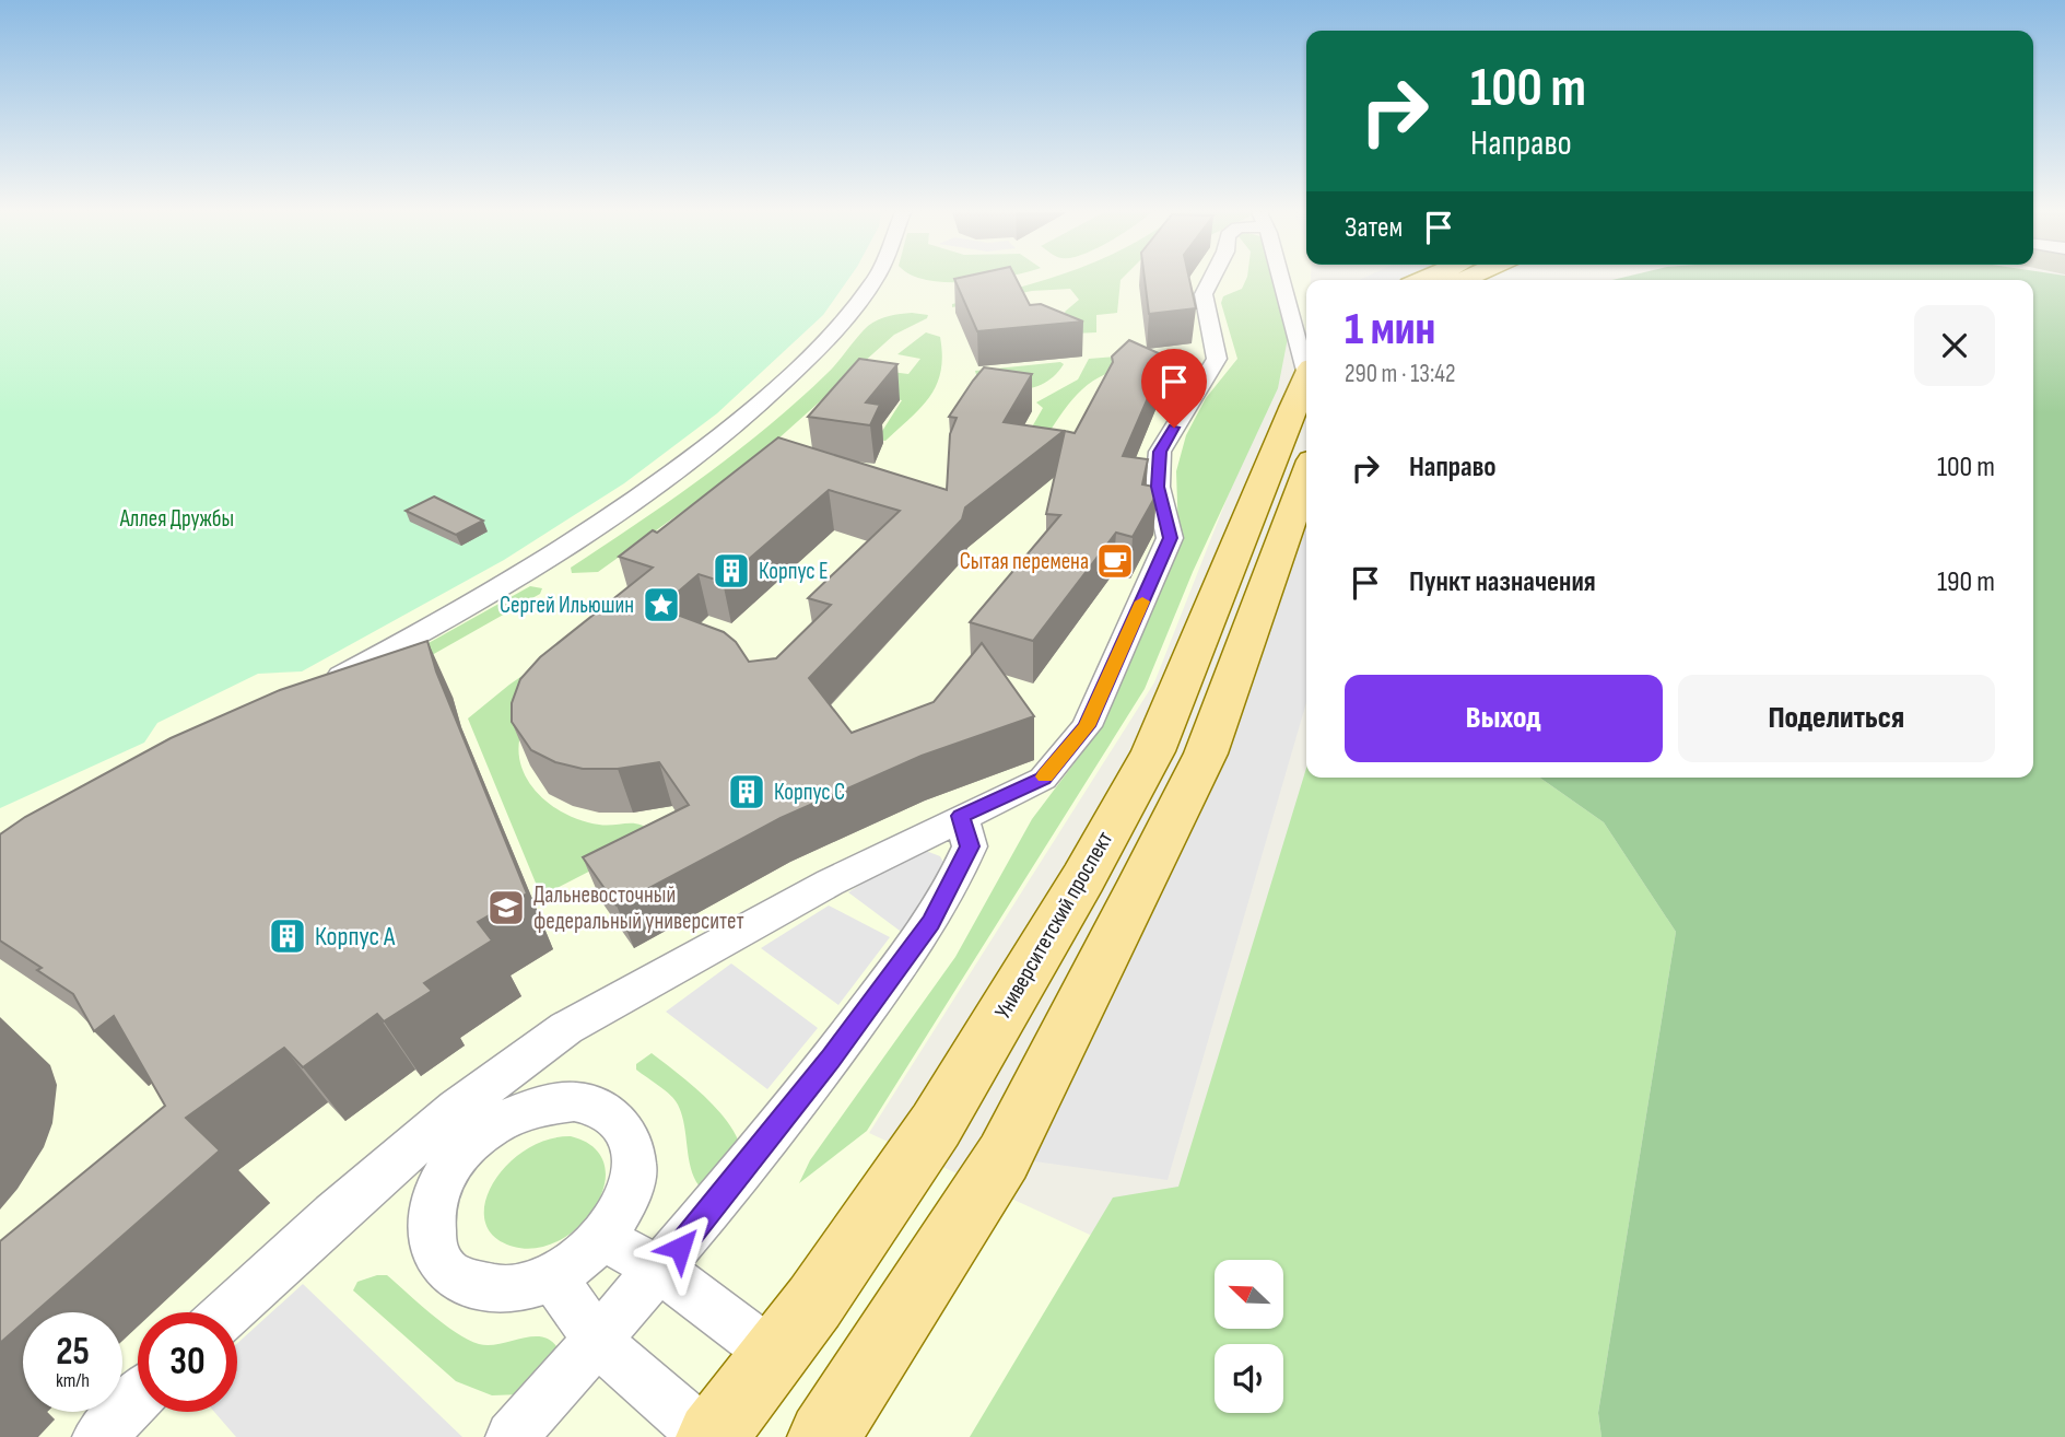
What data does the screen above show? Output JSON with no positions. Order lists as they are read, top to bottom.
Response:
{
  "streets": {
    "main road": ["Университетский проспект"]
  },
  "parks": ["Аллея Дружбы"],
  "places": {
    "cafe": ["Сытая перемена"],
    "building": ["Корпус E", "Корпус C", "Корпус A"],
    "place": ["Сергей Ильюшин"],
    "school or university": ["Дальневосточный федеральный университет"]
  },
  "north": "top left",
  "page": {
    "turn": ["100 m", "Направо"],
    "then": "Затем",
    "heading": ["1 мин", "290 m · 13:42"],
    "list": [
      {
        "name": "Направо",
        "value": "100 m"
      },
      {
        "name": "Пункт назначения",
        "value": "190 m"
      }
    ],
    "buttons": ["Выход", "Поделиться"],
    "speed": "25 km/h",
    "limit": "30"
  }
}
